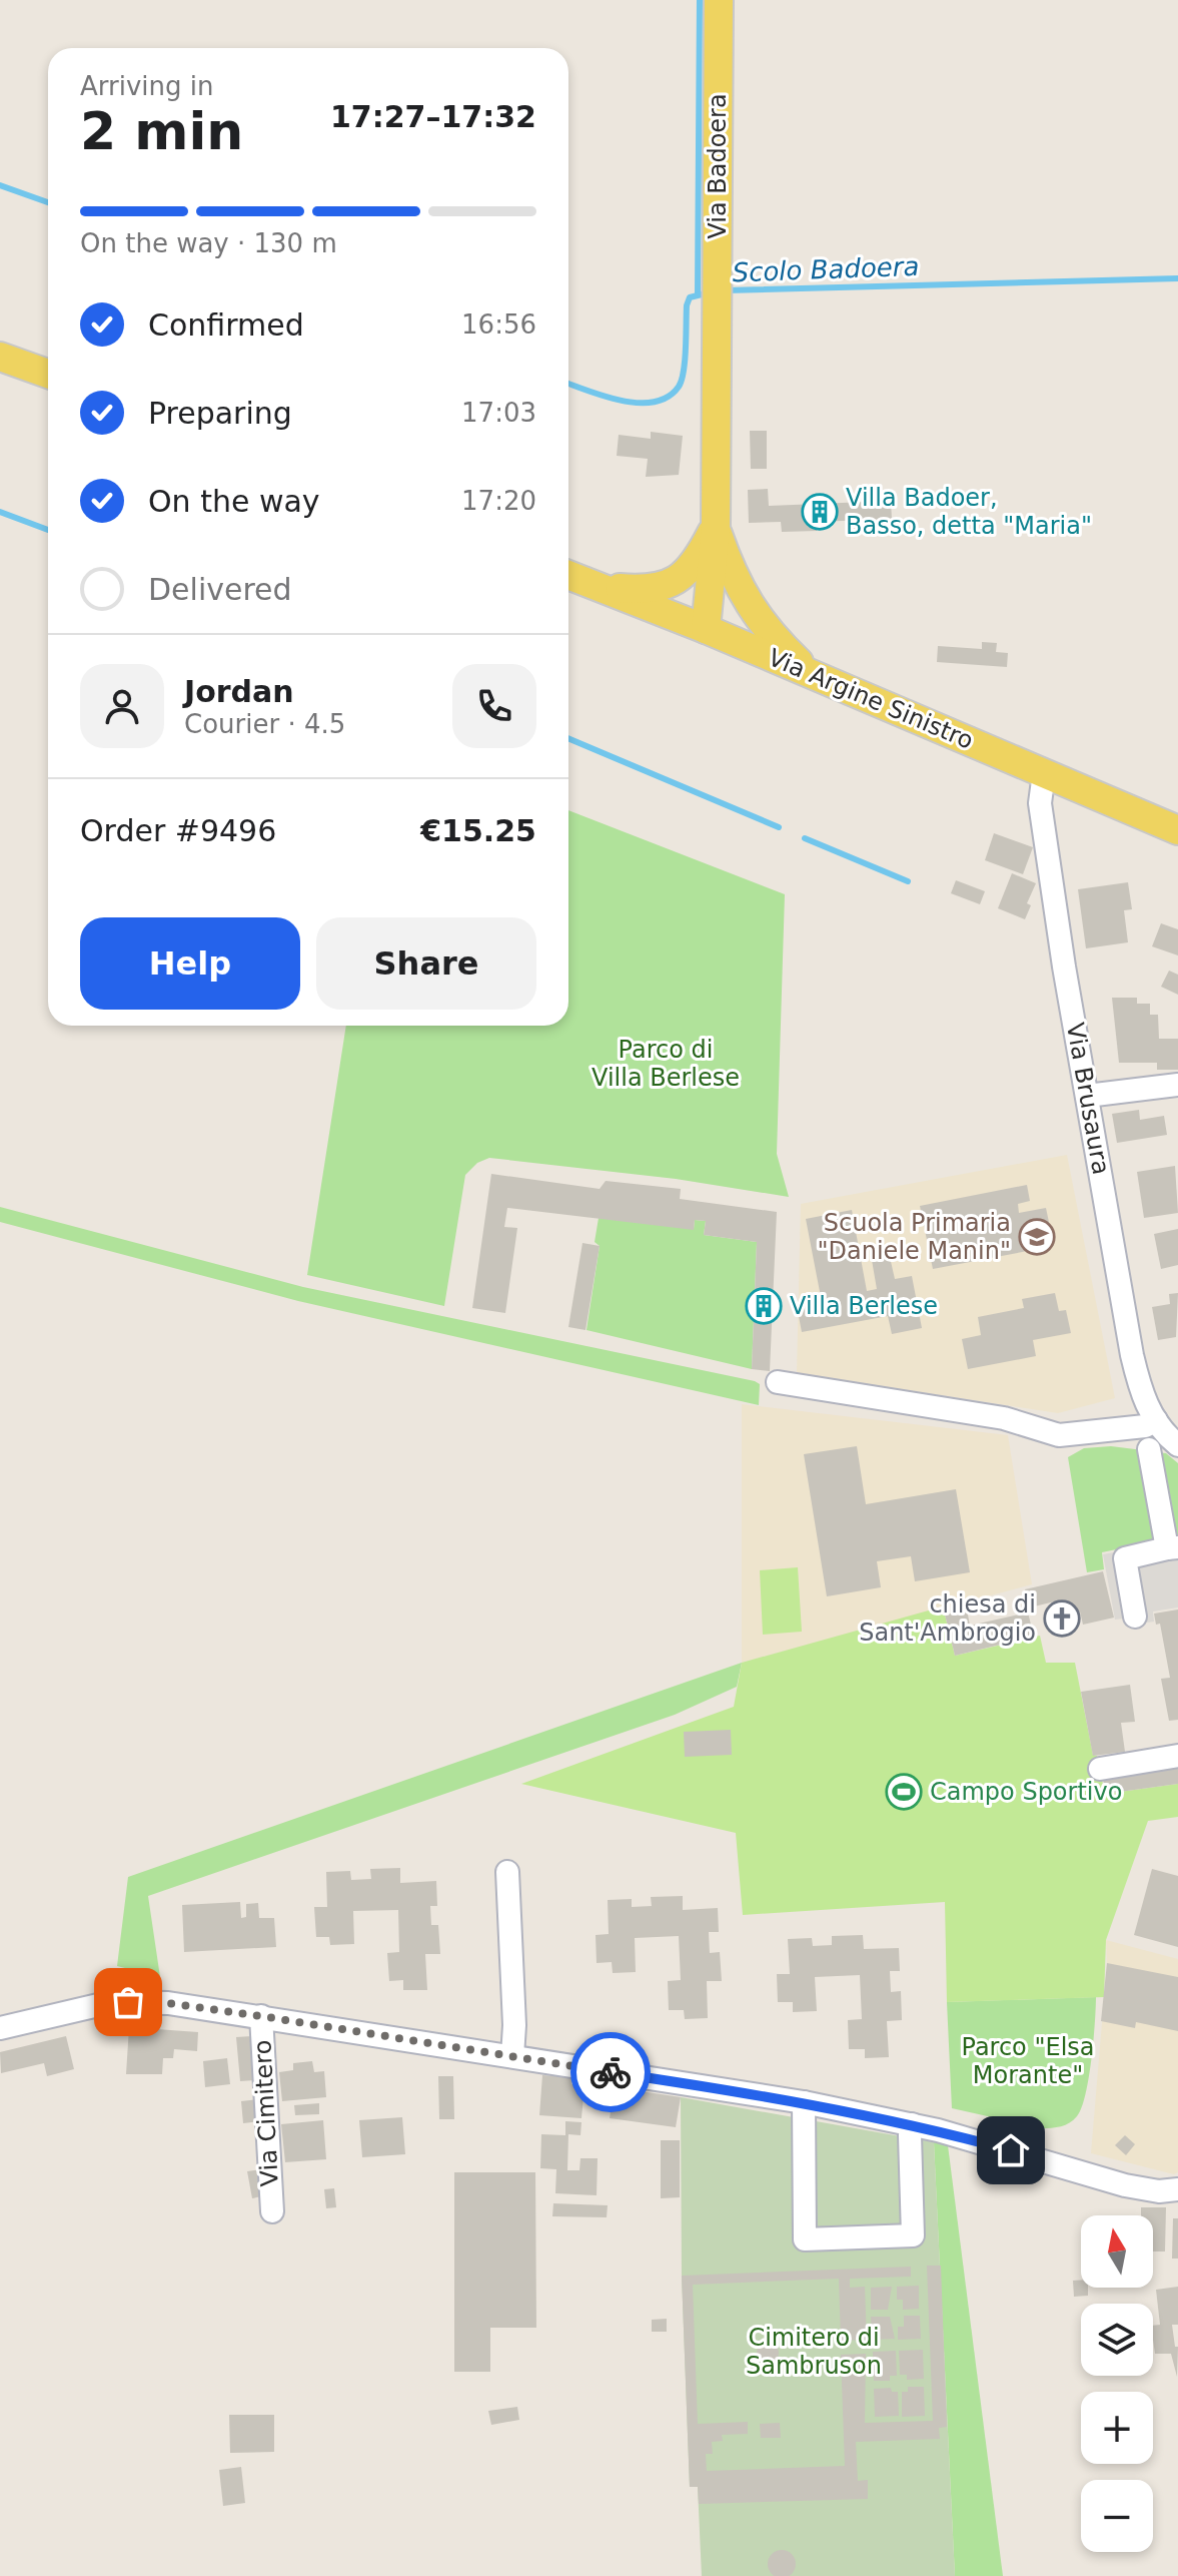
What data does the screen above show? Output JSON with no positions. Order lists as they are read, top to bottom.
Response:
{
  "streets": {
    "main road": ["Via Badoera", "Via Argine Sinistro"],
    "street": ["Via Brusaura", "Via Cimitero"]
  },
  "crossings": [
    ["Via Badoera", "Via Argine Sinistro"],
    ["Via Argine Sinistro", "Via Brusaura"]
  ],
  "water": ["Scolo Badoera"],
  "parks": ["Parco di Villa Berlese", "Parco \"Elsa Morante\"", "Cimitero di Sambruson"],
  "places": {
    "building": ["Villa Badoer, Basso, detta \"Maria\"", "Villa Berlese"],
    "school or university": ["Scuola Primaria \"Daniele Manin\""],
    "church": ["chiesa di Sant'Ambrogio"],
    "sports": ["Campo Sportivo"]
  },
  "north": "top",
  "page": {
    "heading": ["2 min", "Arriving in", "17:27–17:32"],
    "panel": [
      "Jordan",
      "Courier · 4.5",
      "Order #9496",
      "€15.25"
    ],
    "bar": "On the way · 130 m",
    "list": [
      ["Confirmed", "16:56"],
      ["Preparing", "17:03"],
      ["On the way", "17:20"],
      "Delivered"
    ],
    "buttons": ["Help", "Share"],
    "map_buttons": ["+", "−"]
  }
}
